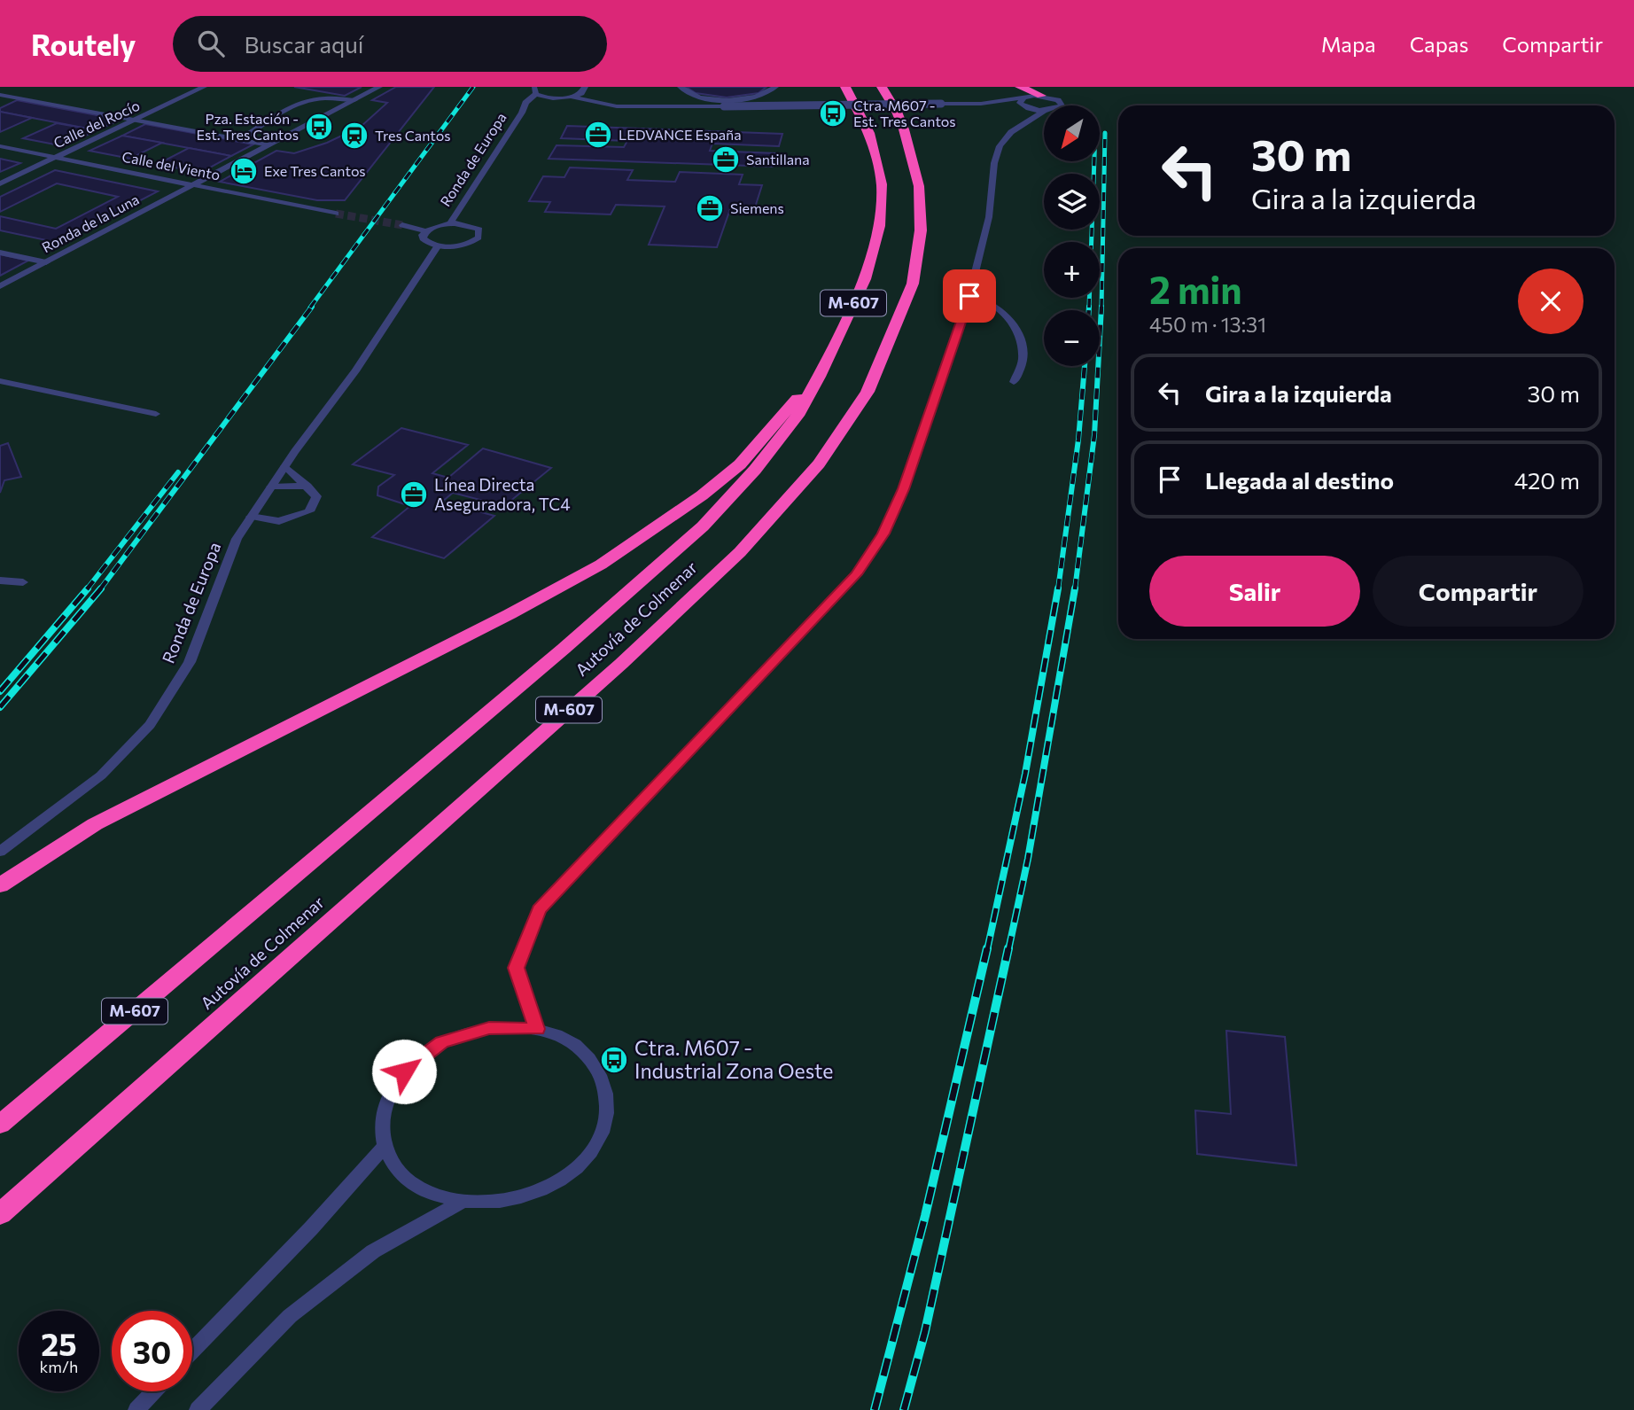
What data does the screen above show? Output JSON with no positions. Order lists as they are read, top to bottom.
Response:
{
  "streets": {
    "highway": ["M-607", "Autovía de Colmenar"],
    "street": [
      "Calle del Rocío",
      "Ronda de Europa",
      "Calle del Viento",
      "Ronda de la Luna"
    ]
  },
  "crossings": [
    ["Calle del Rocío", "Calle del Viento"],
    ["Calle del Viento", "Ronda de la Luna"]
  ],
  "places": {
    "bus stop": ["Ctra. M607 - Est. Tres Cantos", "Pza. Estación - Est. Tres Cantos", "Ctra. M607 - Industrial Zona Oeste"],
    "office": [
      "LEDVANCE España",
      "Santillana",
      "Siemens",
      "Línea Directa Aseguradora, TC4"
    ],
    "station": ["Tres Cantos"],
    "hotel": ["Exe Tres Cantos"]
  },
  "north": "bottom left",
  "page": {
    "header": "Routely",
    "search": "Buscar aquí",
    "nav": ["Mapa", "Capas", "Compartir"],
    "map_buttons": ["+", "−"],
    "turn": ["30 m", "Gira a la izquierda"],
    "heading": ["2 min", "450 m · 13:31"],
    "list": [
      {
        "name": "Gira a la izquierda",
        "value": "30 m"
      },
      {
        "name": "Llegada al destino",
        "value": "420 m"
      }
    ],
    "buttons": ["Salir", "Compartir"],
    "speed": "25 km/h",
    "limit": "30"
  }
}
